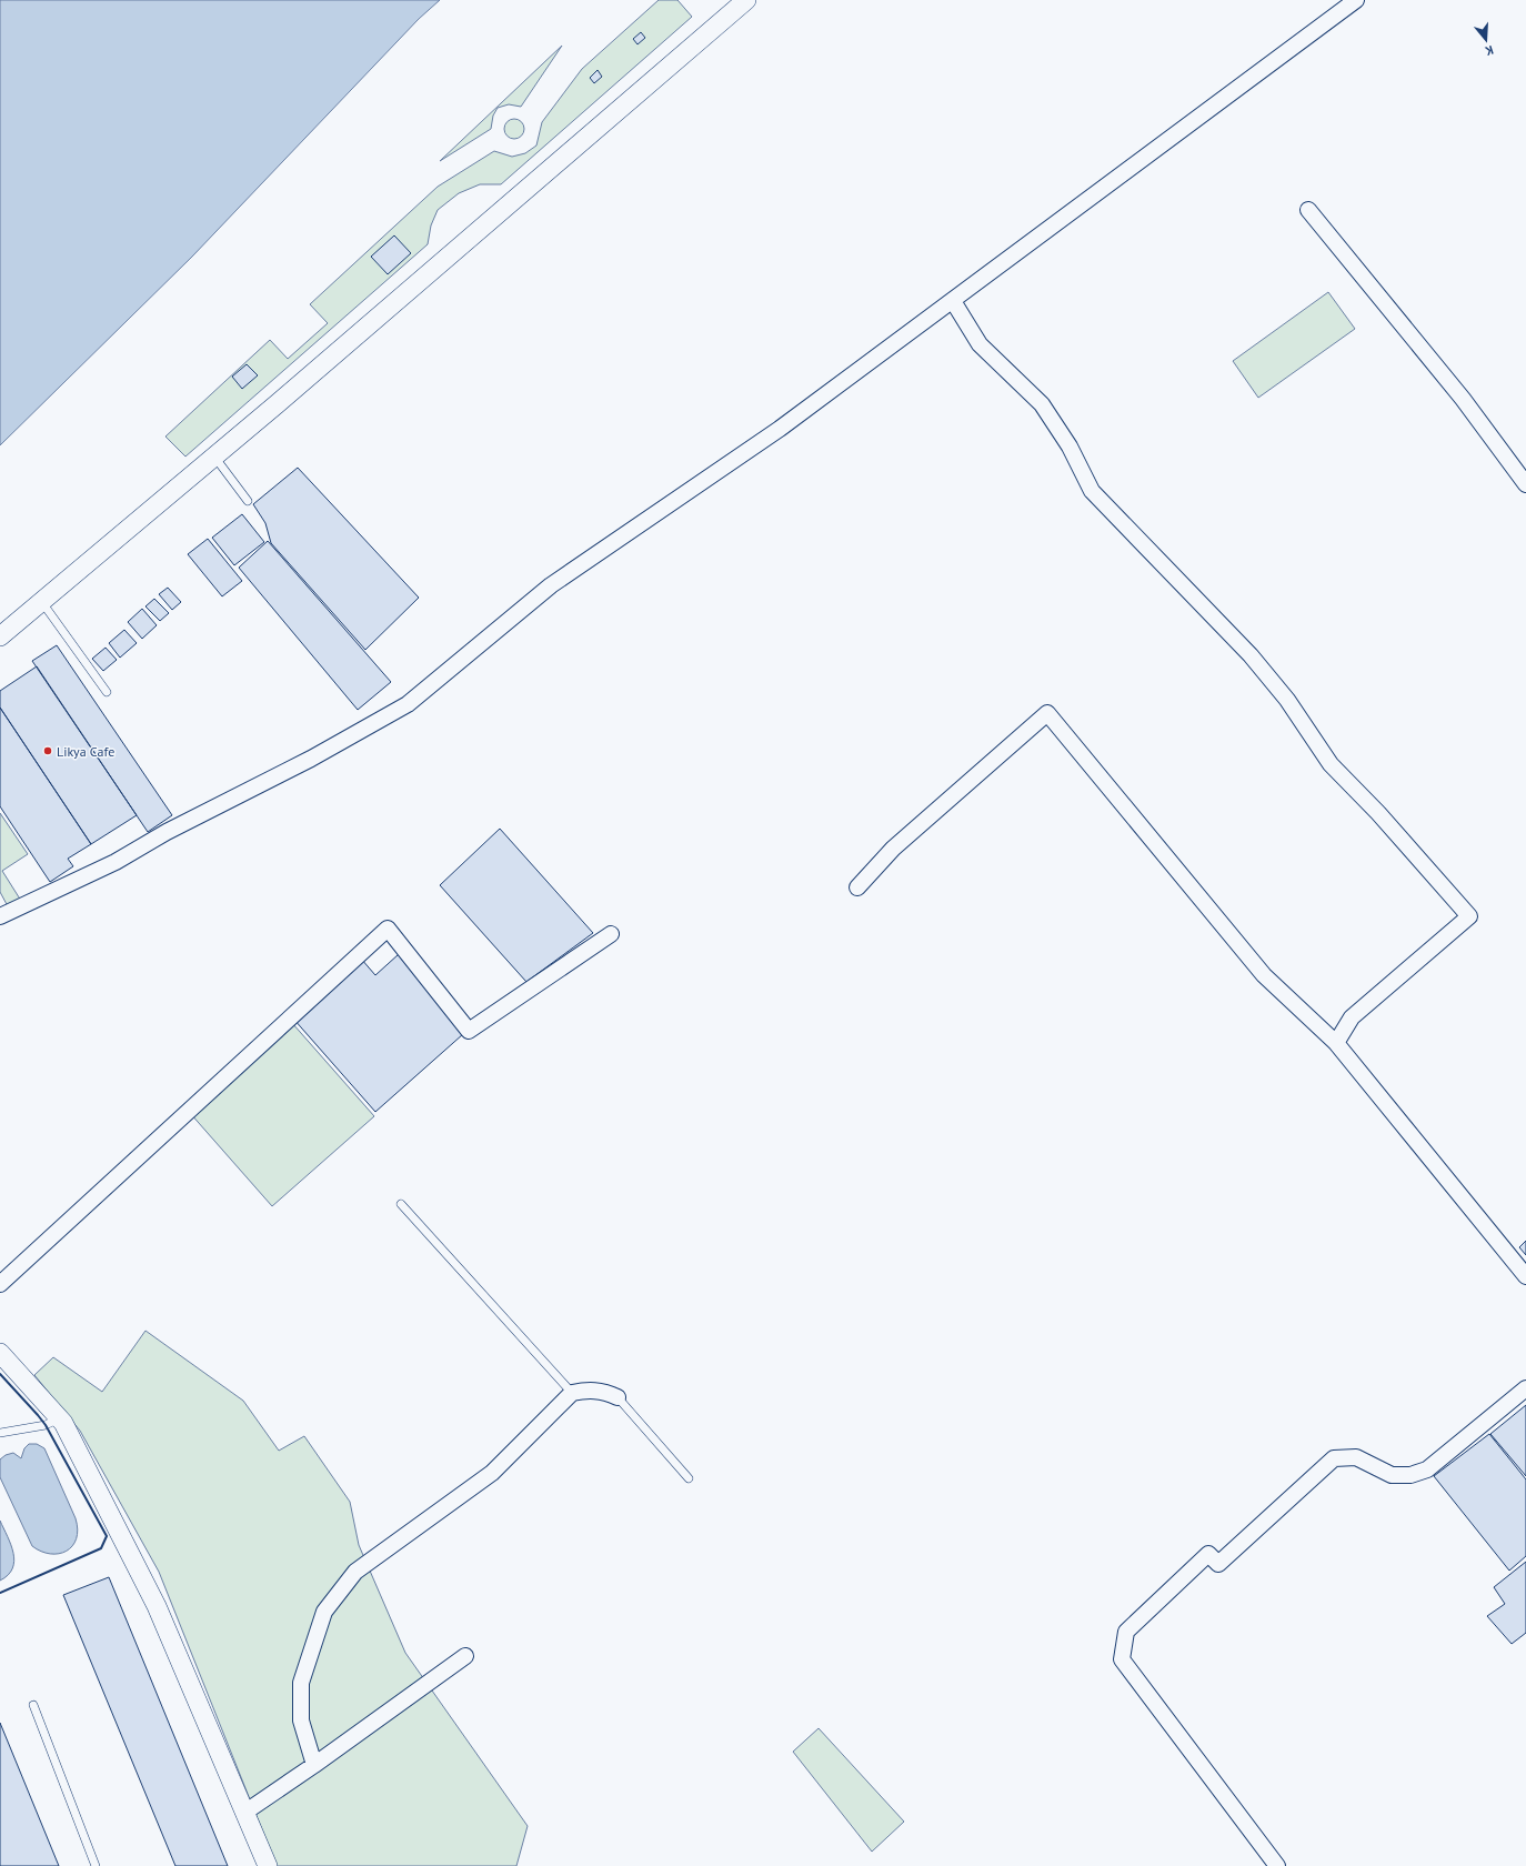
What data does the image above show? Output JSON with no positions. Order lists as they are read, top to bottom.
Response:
{
  "places": ["Likya Cafe"],
  "north": "bottom"
}
